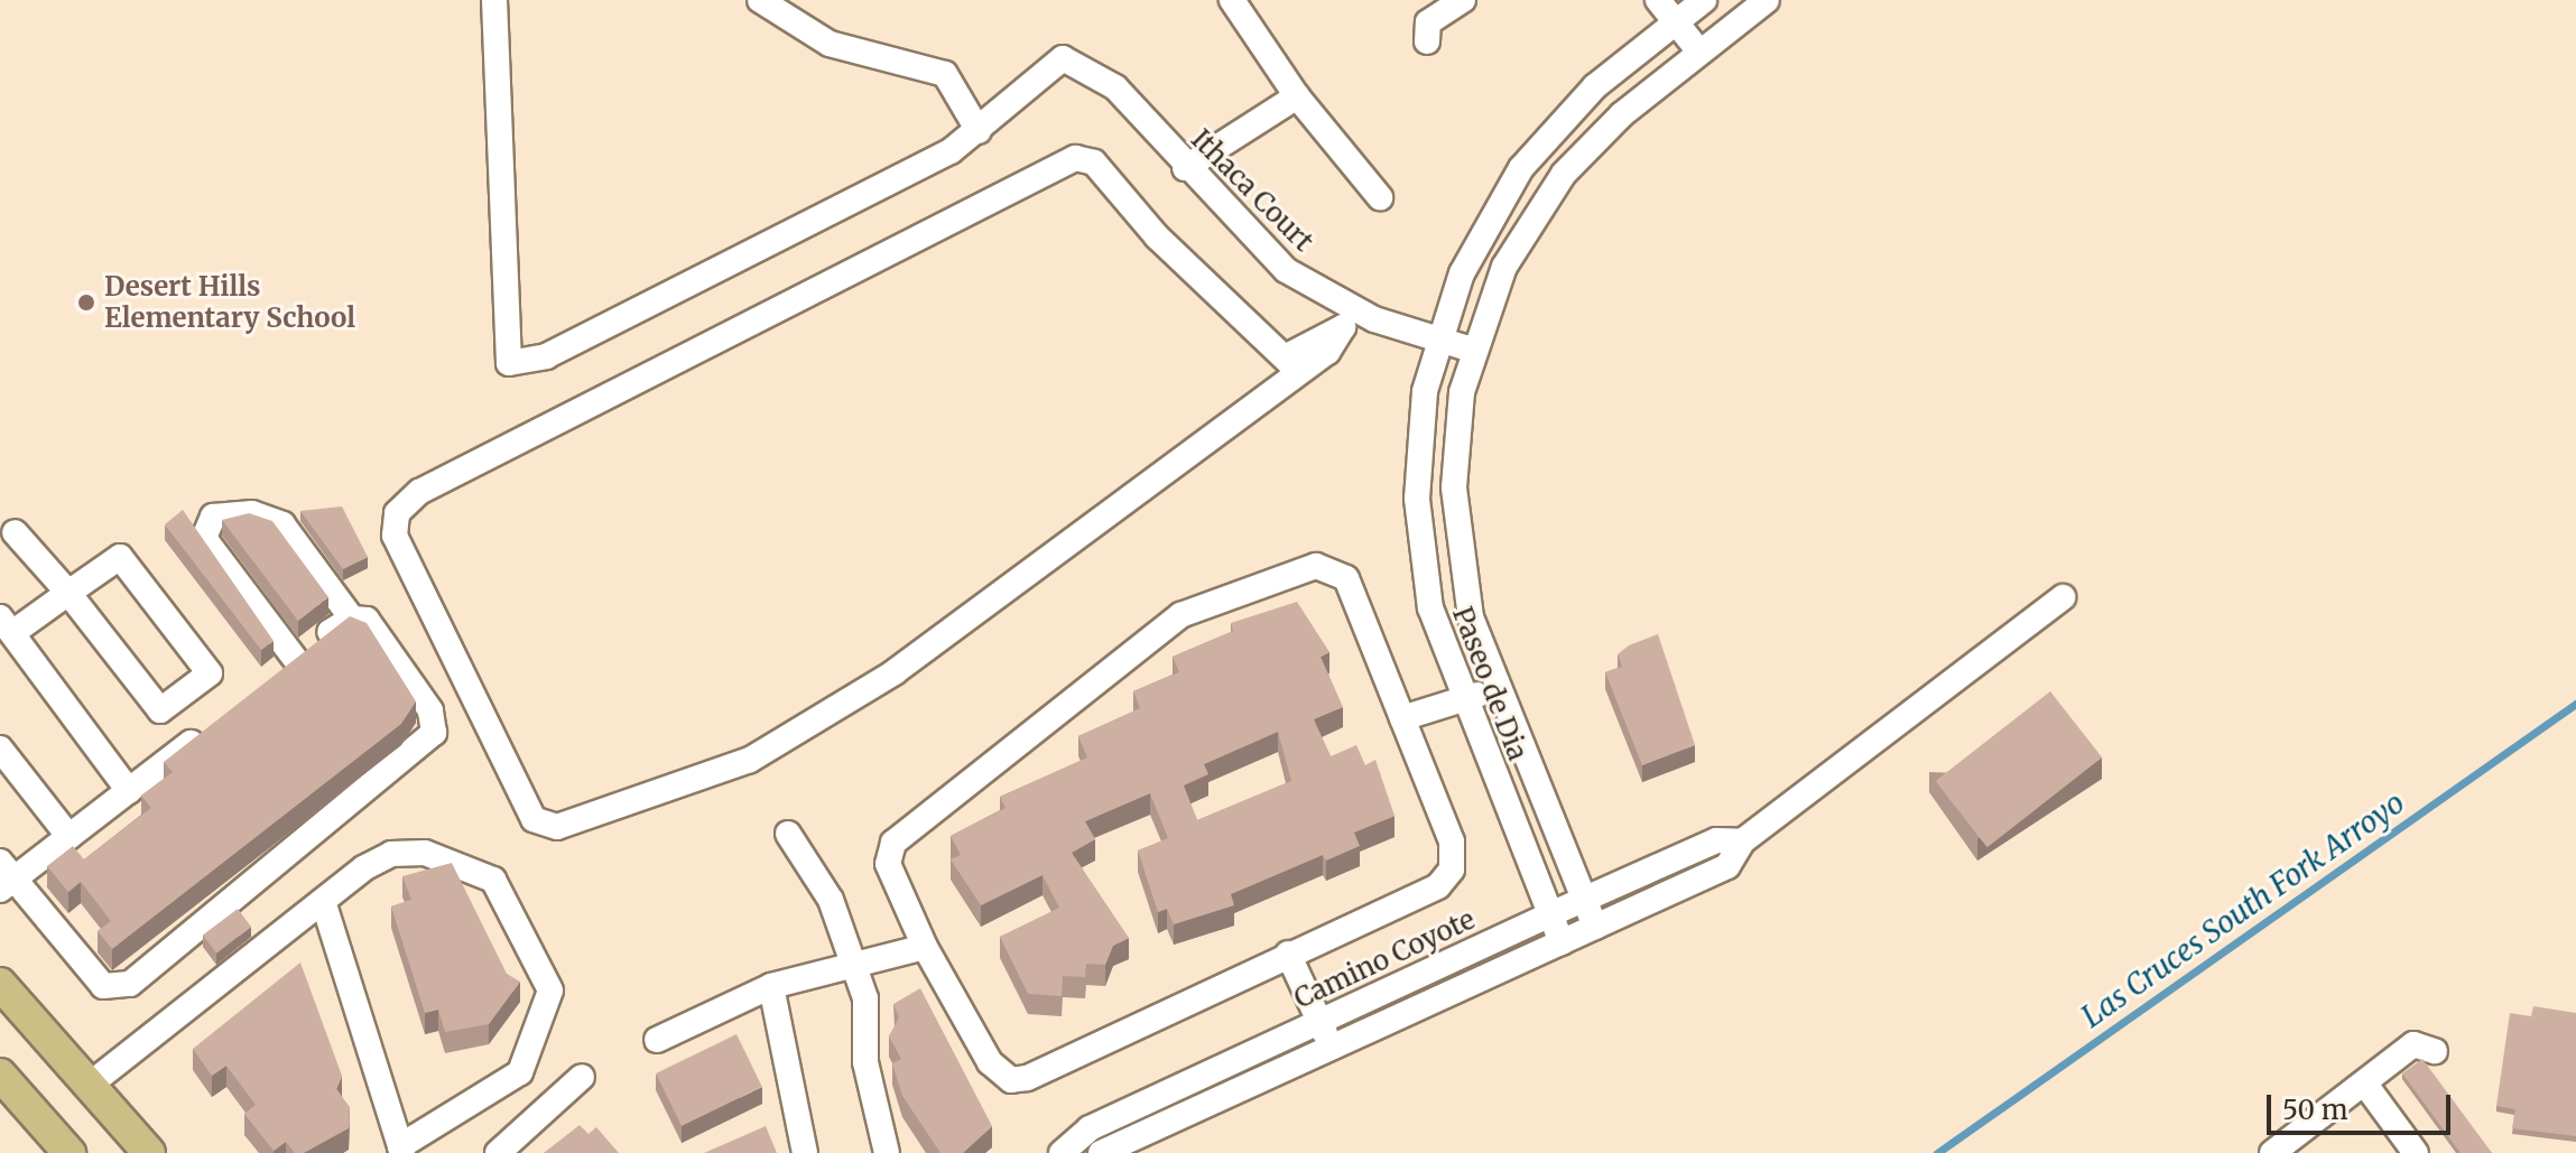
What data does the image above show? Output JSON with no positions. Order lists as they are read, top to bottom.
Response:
{
  "streets": {
    "street": ["Ithaca Court", "Paseo de Dia", "Camino Coyote"]
  },
  "crossings": [
    ["Ithaca Court", "Paseo de Dia"],
    ["Paseo de Dia", "Camino Coyote"]
  ],
  "water": ["Las Cruces South Fork Arroyo"],
  "places": ["Desert Hills Elementary School"],
  "scale_bar": "50 m"
}
